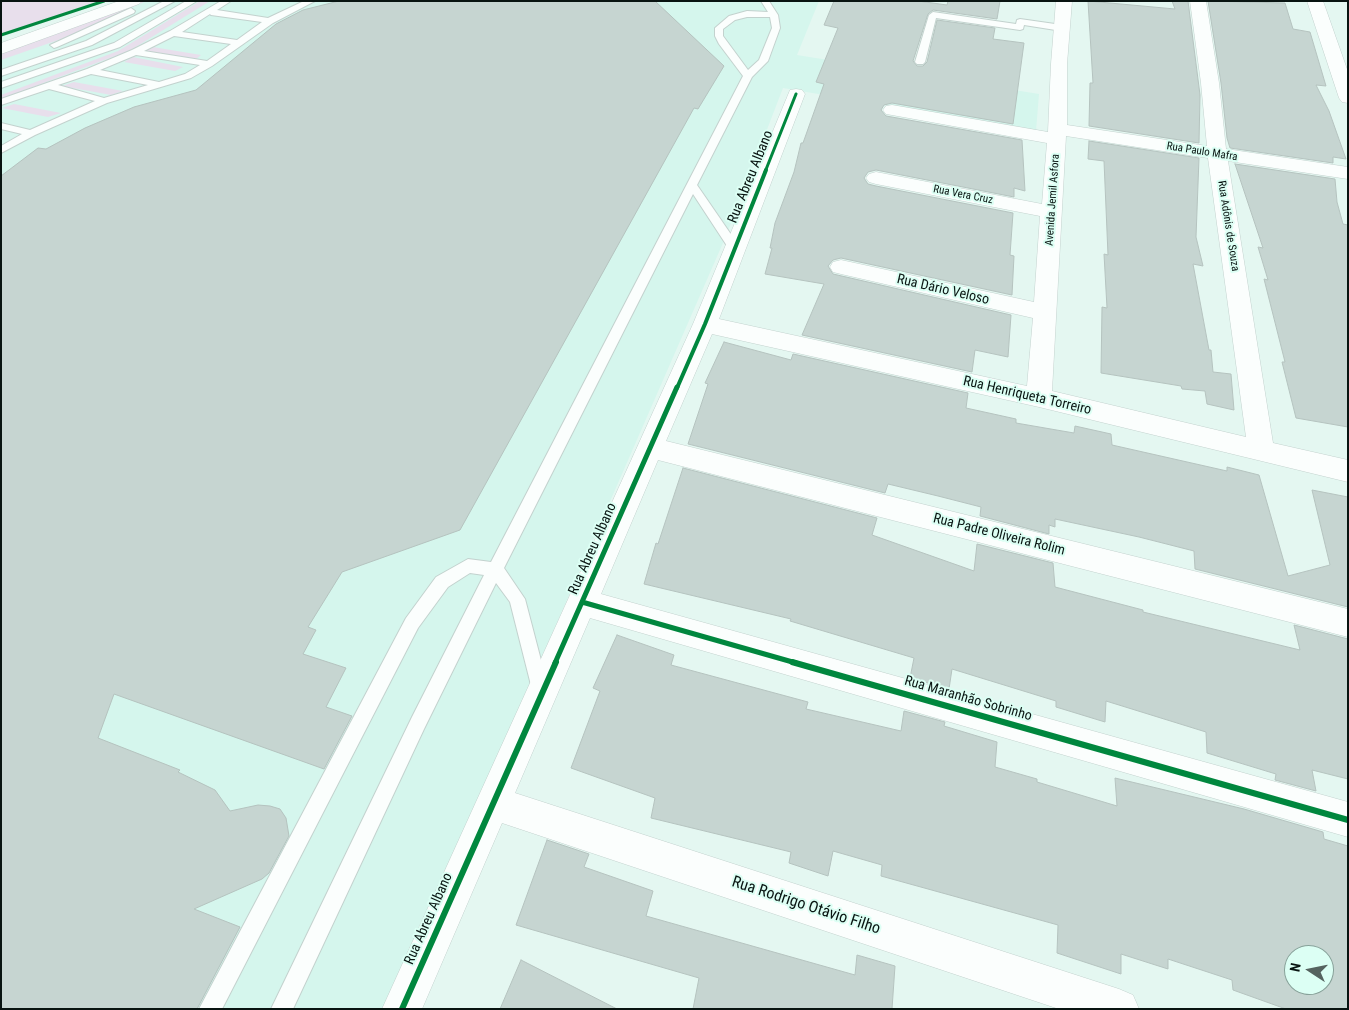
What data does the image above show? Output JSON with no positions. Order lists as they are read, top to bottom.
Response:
{
  "streets": {
    "street": [
      "Rua Paulo Mafra",
      "Rua Abreu Albano",
      "Rua Vera Cruz",
      "Avenida Jemil Asfora",
      "Rua Adônis de Souza",
      "Rua Dário Veloso",
      "Rua Henriqueta Torreiro",
      "Rua Padre Oliveira Rolim",
      "Rua Maranhão Sobrinho",
      "Rua Rodrigo Otávio Filho"
    ]
  },
  "crossings": [
    ["Rua Paulo Mafra", "Avenida Jemil Asfora"],
    ["Rua Paulo Mafra", "Rua Adônis de Souza"],
    ["Rua Abreu Albano", "Rua Henriqueta Torreiro"],
    ["Rua Abreu Albano", "Rua Padre Oliveira Rolim"],
    ["Rua Abreu Albano", "Rua Maranhão Sobrinho"],
    ["Rua Abreu Albano", "Rua Rodrigo Otávio Filho"],
    ["Rua Vera Cruz", "Avenida Jemil Asfora"],
    ["Avenida Jemil Asfora", "Rua Dário Veloso"],
    ["Avenida Jemil Asfora", "Rua Henriqueta Torreiro"],
    ["Rua Adônis de Souza", "Rua Henriqueta Torreiro"]
  ],
  "north": "left"
}
